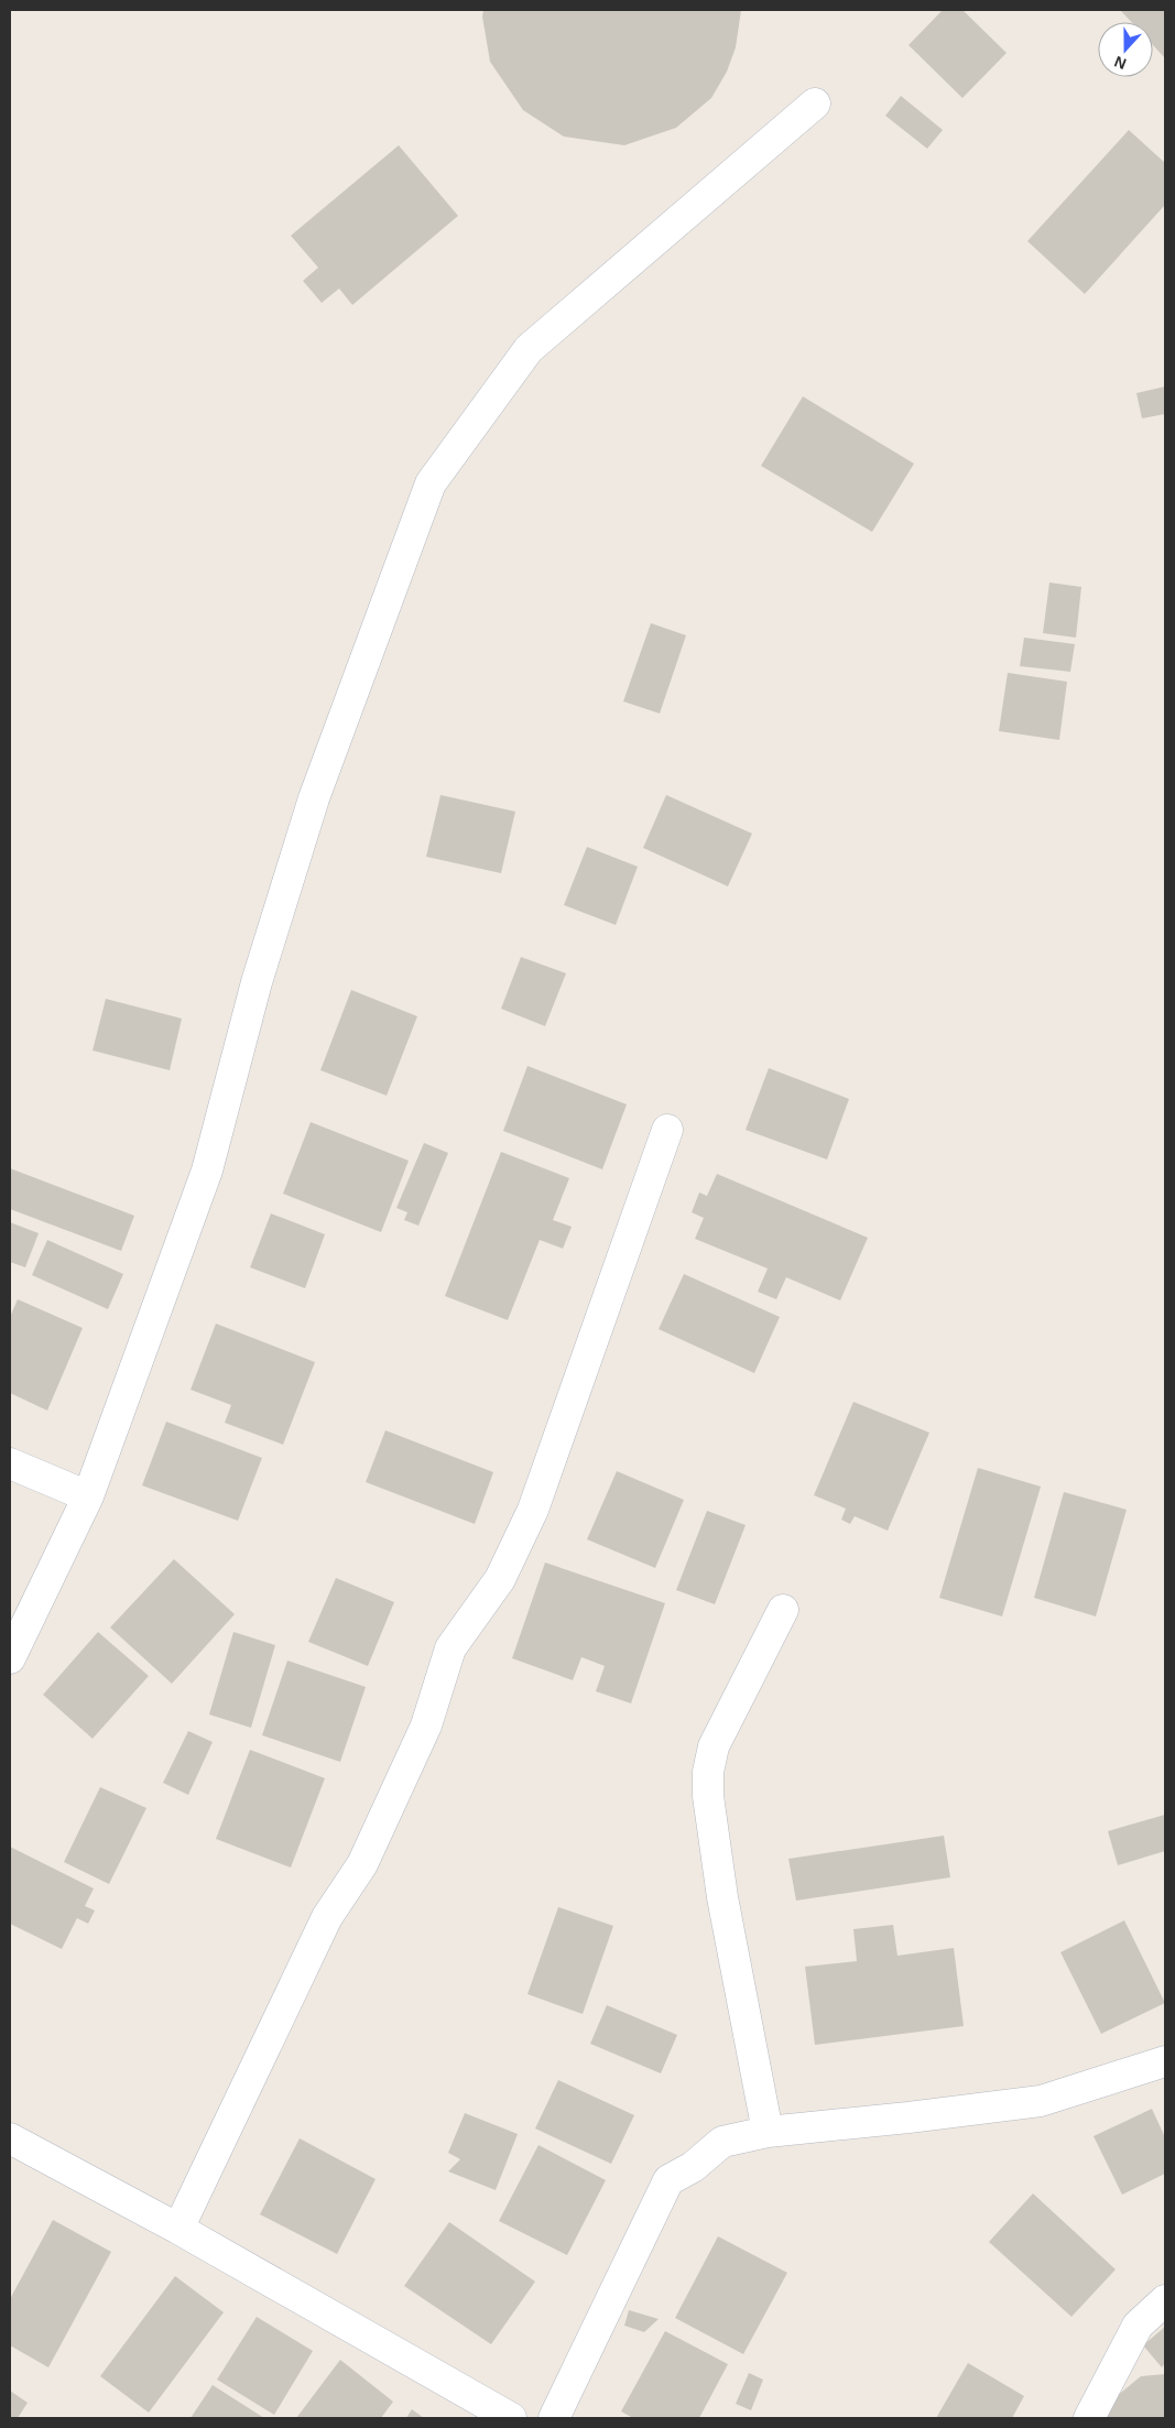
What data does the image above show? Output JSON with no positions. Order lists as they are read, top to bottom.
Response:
{
  "north": "bottom"
}
